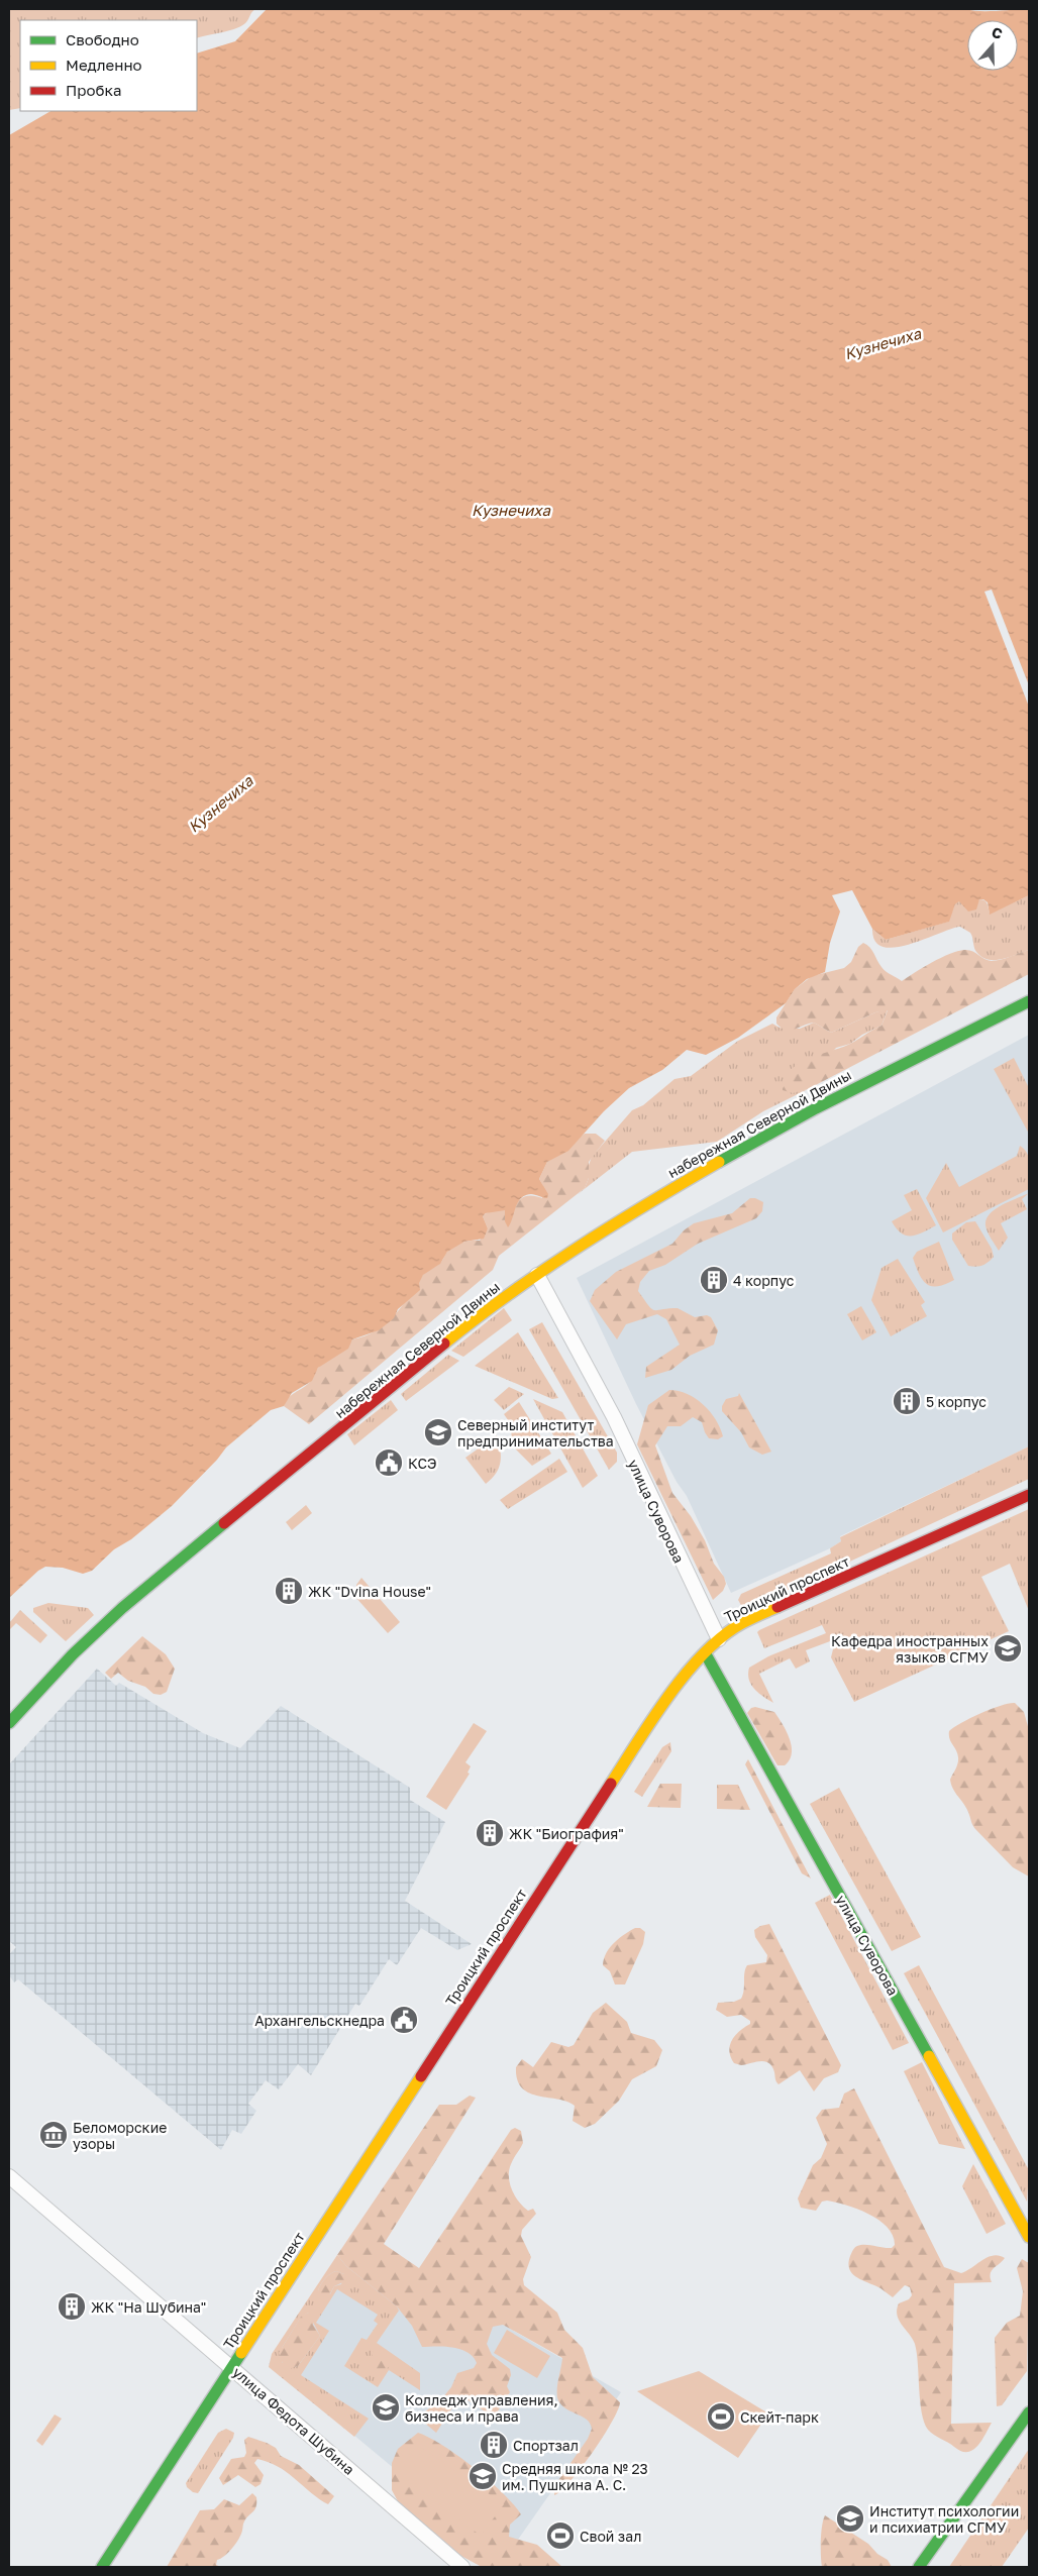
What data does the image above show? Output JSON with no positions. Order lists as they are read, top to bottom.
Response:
{
  "streets": {
    "street": [
      "набережная Северной Двины",
      "улица Суворова",
      "Троицкий проспект",
      "улица Федота Шубина"
    ]
  },
  "crossings": [
    ["набережная Северной Двины", "улица Суворова"],
    ["улица Суворова", "Троицкий проспект"],
    ["Троицкий проспект", "улица Федота Шубина"]
  ],
  "water": ["Кузнечиха"],
  "places": {
    "building": [
      "4 корпус",
      "5 корпус",
      "ЖК \"Dvina House\"",
      "ЖК \"Биография\"",
      "ЖК \"На Шубина\"",
      "Спортзал"
    ],
    "school or university": [
      "Северный институт предпринимательства",
      "Кафедра иностранных языков СГМУ",
      "Колледж управления, бизнеса и права",
      "Средняя школа № 23 им. Пушкина А. С.",
      "Институт психологии и психиатрии СГМУ"
    ],
    "public building": ["КСЭ", "Архангельскнедра"],
    "museum": ["Беломорские узоры"],
    "sports": ["Скейт-парк", "Свой зал"]
  },
  "legend": ["Свободно", "Медленно", "Пробка"],
  "north": "top"
}
